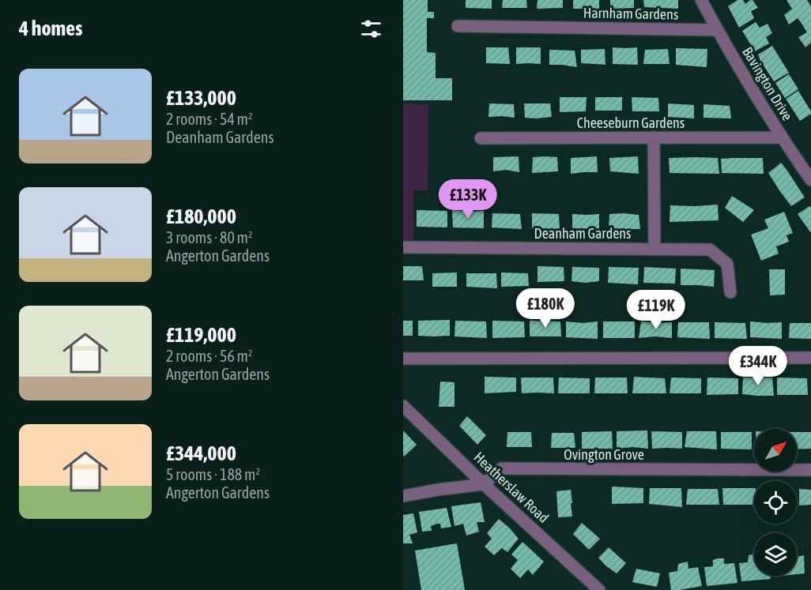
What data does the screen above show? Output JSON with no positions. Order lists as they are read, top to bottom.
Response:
{
  "streets": {
    "street": [
      "Harnham Gardens",
      "Bavington Drive",
      "Cheeseburn Gardens",
      "Deanham Gardens",
      "Ovington Grove",
      "Heatherslaw Road"
    ]
  },
  "crossings": [
    ["Harnham Gardens", "Bavington Drive"],
    ["Bavington Drive", "Cheeseburn Gardens"],
    ["Ovington Grove", "Heatherslaw Road"]
  ],
  "north": "top right",
  "page": {
    "heading": "4 homes",
    "list": [
      {
        "name": "£133,000",
        "note": "2 rooms · 54 m² · Deanham Gardens"
      },
      {
        "name": "£180,000",
        "note": "3 rooms · 80 m² · Angerton Gardens"
      },
      {
        "name": "£119,000",
        "note": "2 rooms · 56 m² · Angerton Gardens"
      },
      {
        "name": "£344,000",
        "note": "5 rooms · 188 m² · Angerton Gardens"
      }
    ],
    "price": [
      "£133K",
      "£180K",
      "£119K",
      "£344K"
    ]
  }
}
